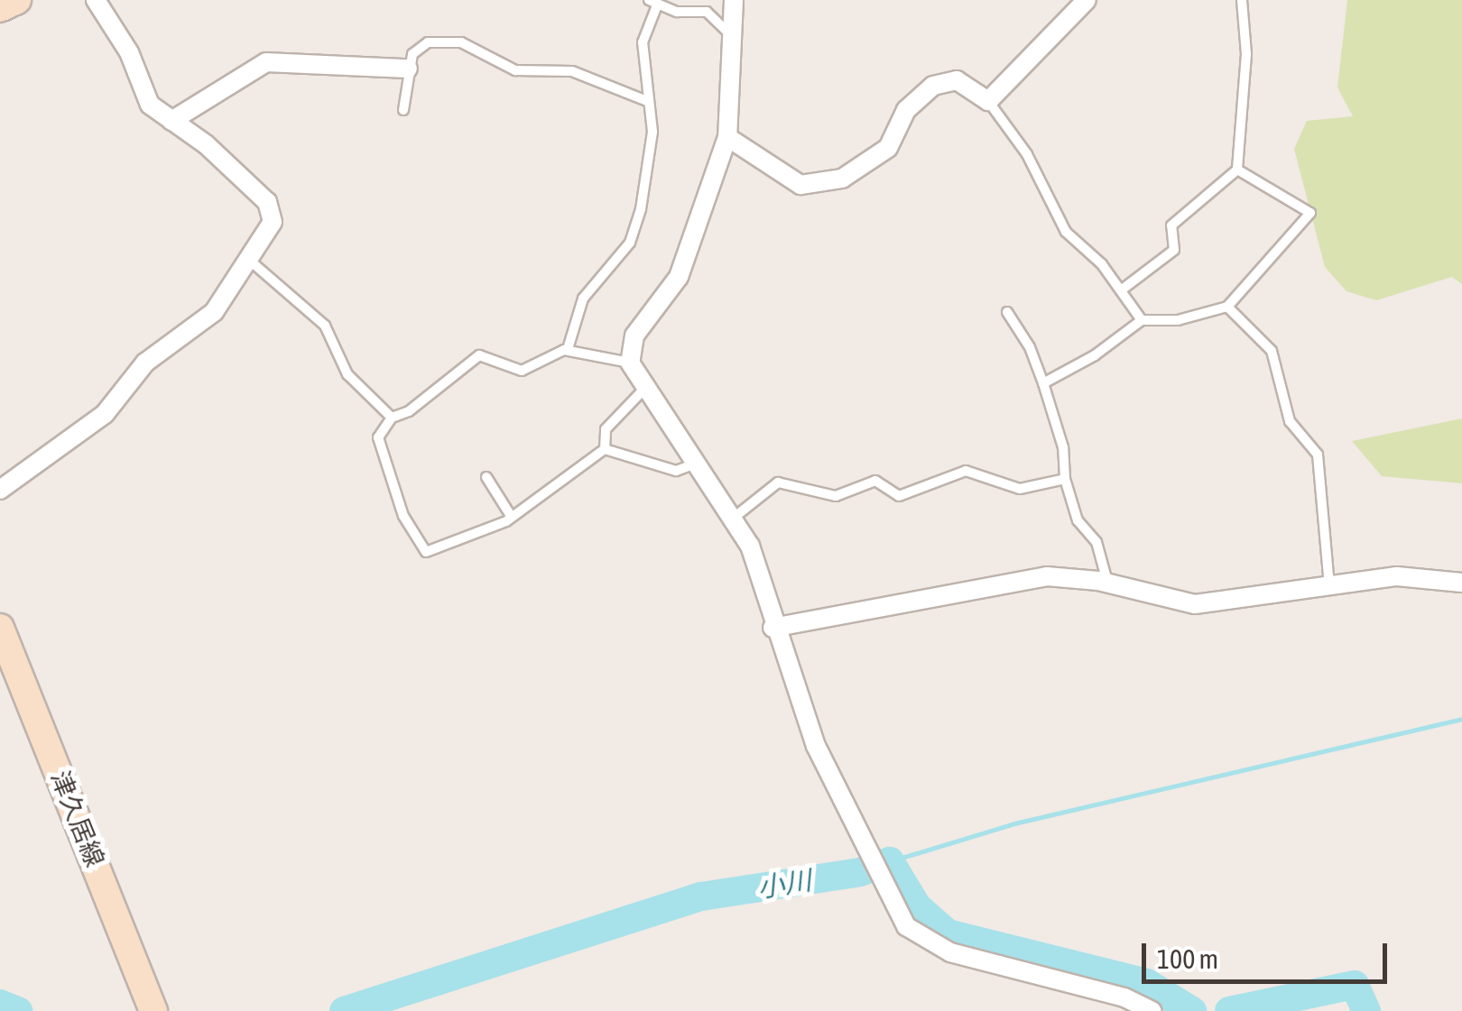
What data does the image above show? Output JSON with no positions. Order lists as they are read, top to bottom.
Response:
{
  "streets": {
    "main road": ["津久居線"]
  },
  "water": ["小川"],
  "scale_bar": "100 m"
}
